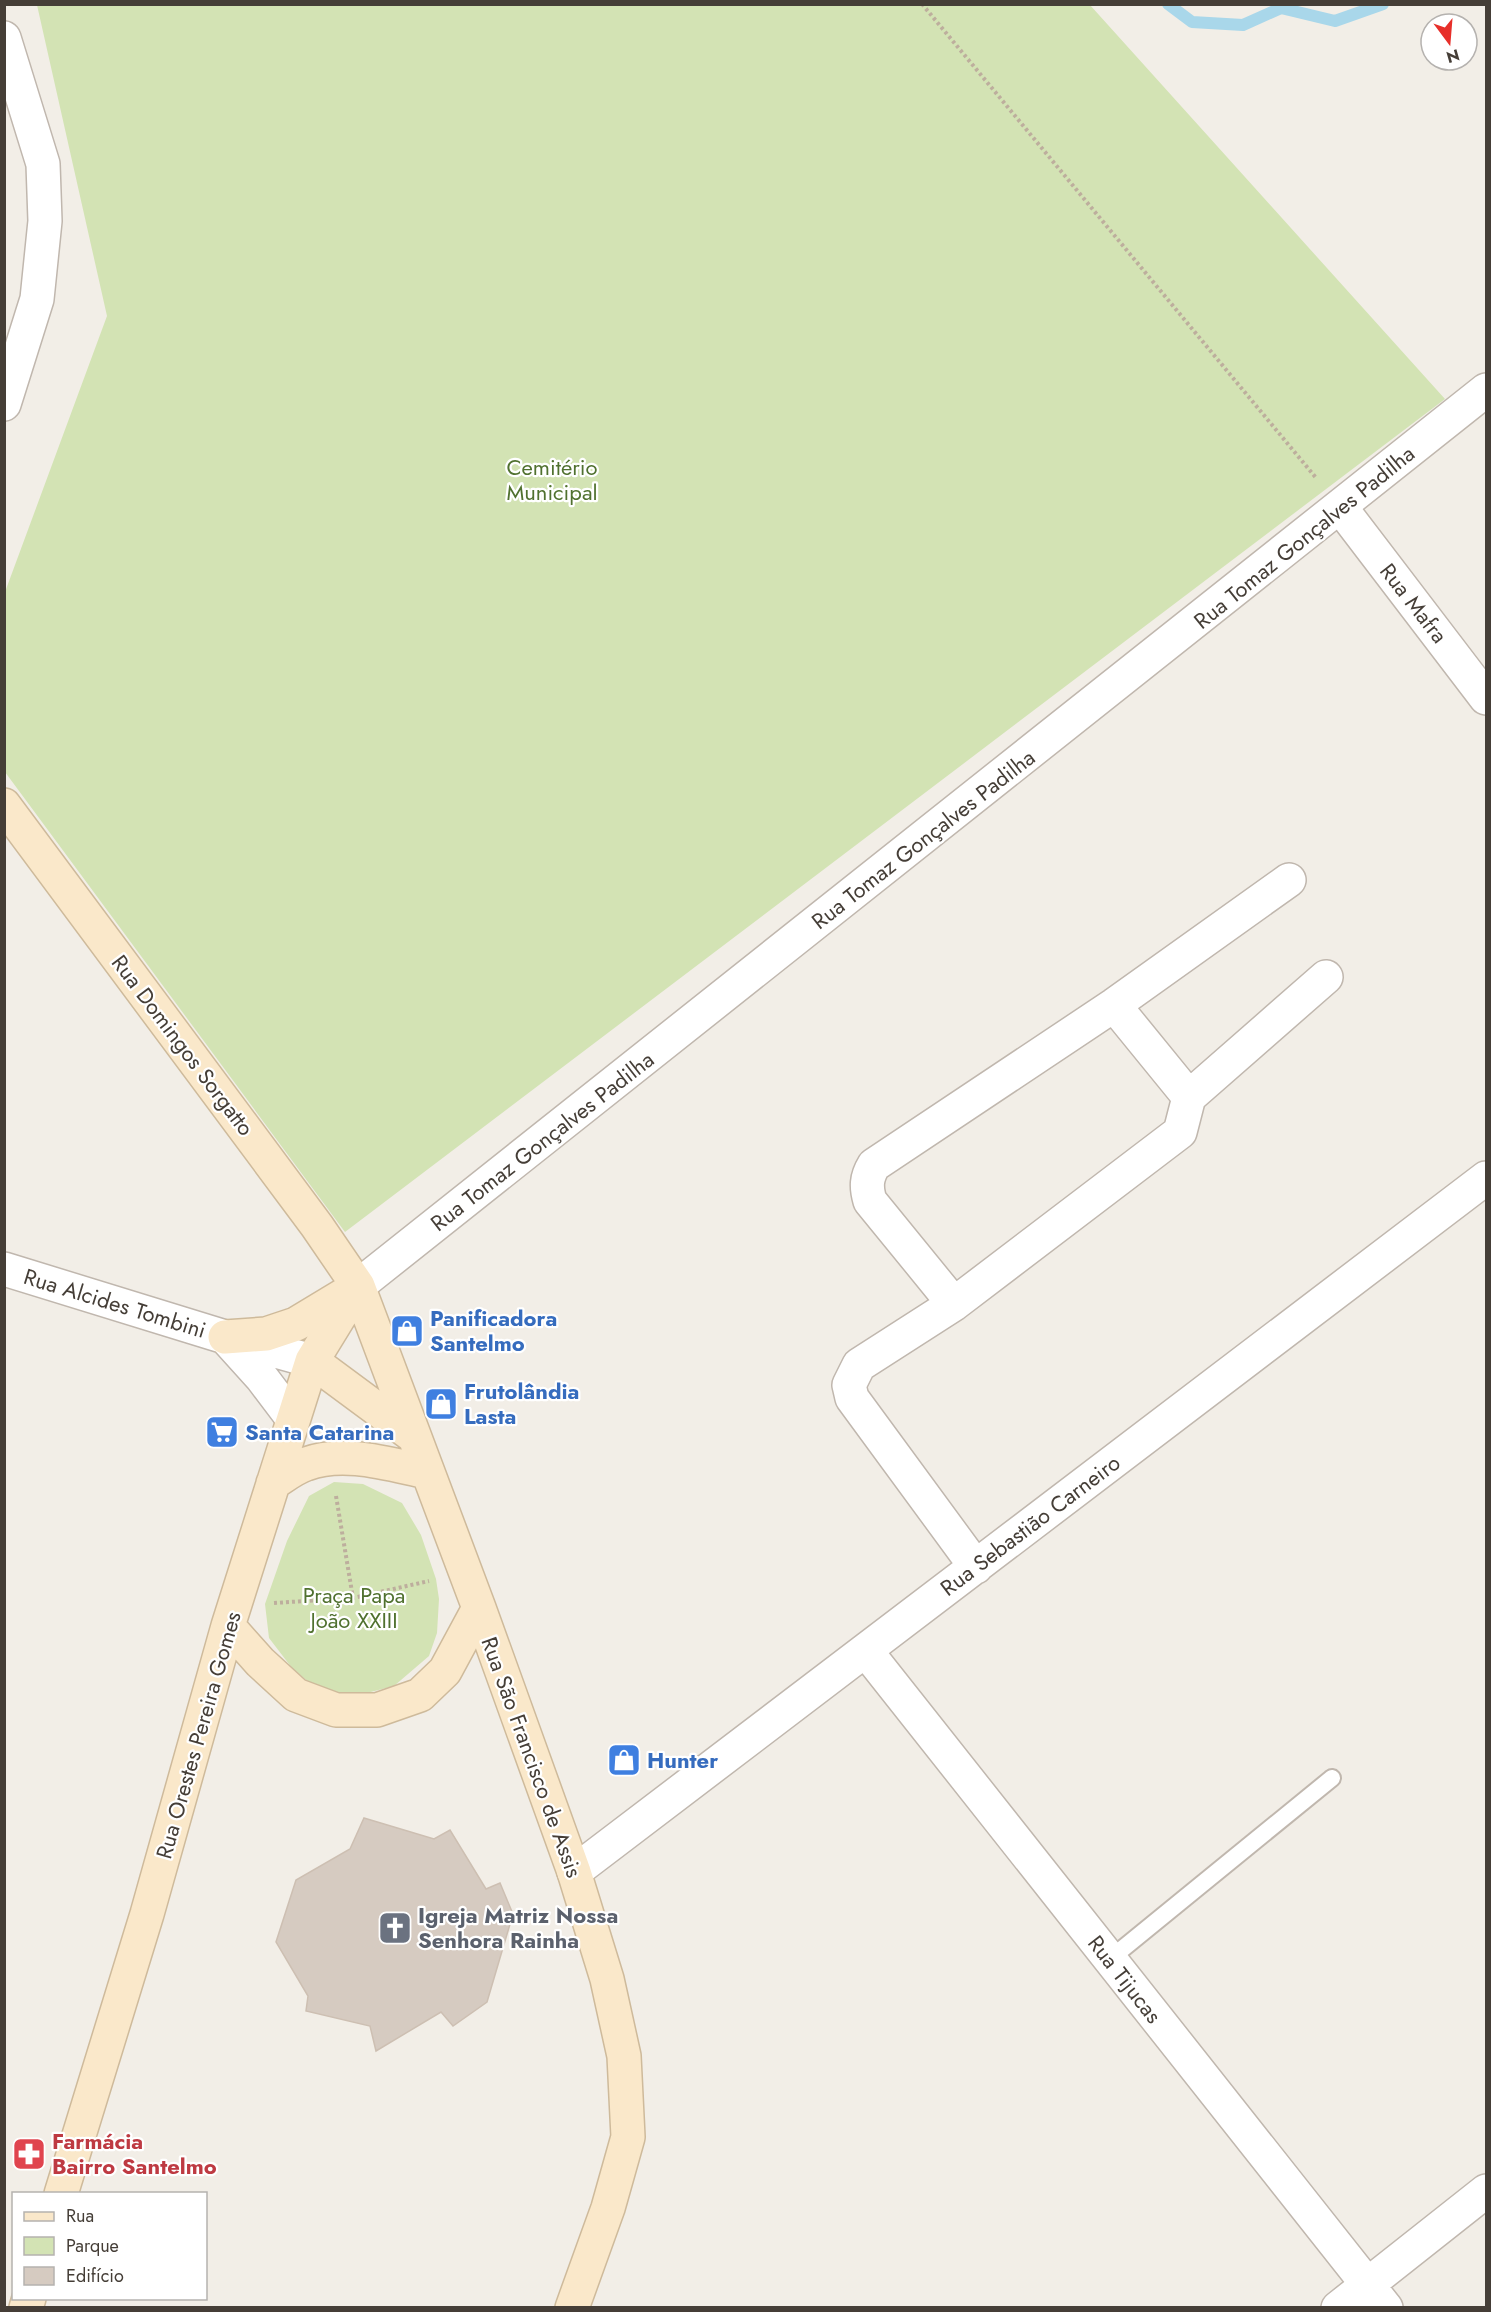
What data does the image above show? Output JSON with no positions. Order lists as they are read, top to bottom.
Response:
{
  "streets": {
    "main road": ["Rua Domingos Sorgatto", "Rua Orestes Pereira Gomes", "Rua São Francisco de Assis"],
    "street": [
      "Rua Tomaz Gonçalves Padilha",
      "Rua Mafra",
      "Rua Alcides Tombini",
      "Rua Sebastião Carneiro",
      "Rua Tijucas"
    ]
  },
  "crossings": [
    ["Rua Tomaz Gonçalves Padilha", "Rua Mafra"],
    ["Rua Tomaz Gonçalves Padilha", "Rua Domingos Sorgatto"],
    ["Rua Tomaz Gonçalves Padilha", "Rua Orestes Pereira Gomes"],
    ["Rua Tomaz Gonçalves Padilha", "Rua São Francisco de Assis"],
    ["Rua Domingos Sorgatto", "Rua Orestes Pereira Gomes"],
    ["Rua Domingos Sorgatto", "Rua São Francisco de Assis"],
    ["Rua Alcides Tombini", "Rua Orestes Pereira Gomes"],
    ["Rua Sebastião Carneiro", "Rua São Francisco de Assis"],
    ["Rua Sebastião Carneiro", "Rua Tijucas"],
    ["Rua Orestes Pereira Gomes", "Rua São Francisco de Assis"]
  ],
  "parks": ["Cemitério Municipal", "Praça Papa João XXIII"],
  "places": {
    "shop": ["Panificadora Santelmo", "Frutolândia Lasta", "Hunter"],
    "supermarket": ["Santa Catarina"],
    "church": ["Igreja Matriz Nossa Senhora Rainha"],
    "pharmacy": ["Farmácia Bairro Santelmo"]
  },
  "legend": ["Rua", "Parque", "Edifício"],
  "north": "bottom"
}
